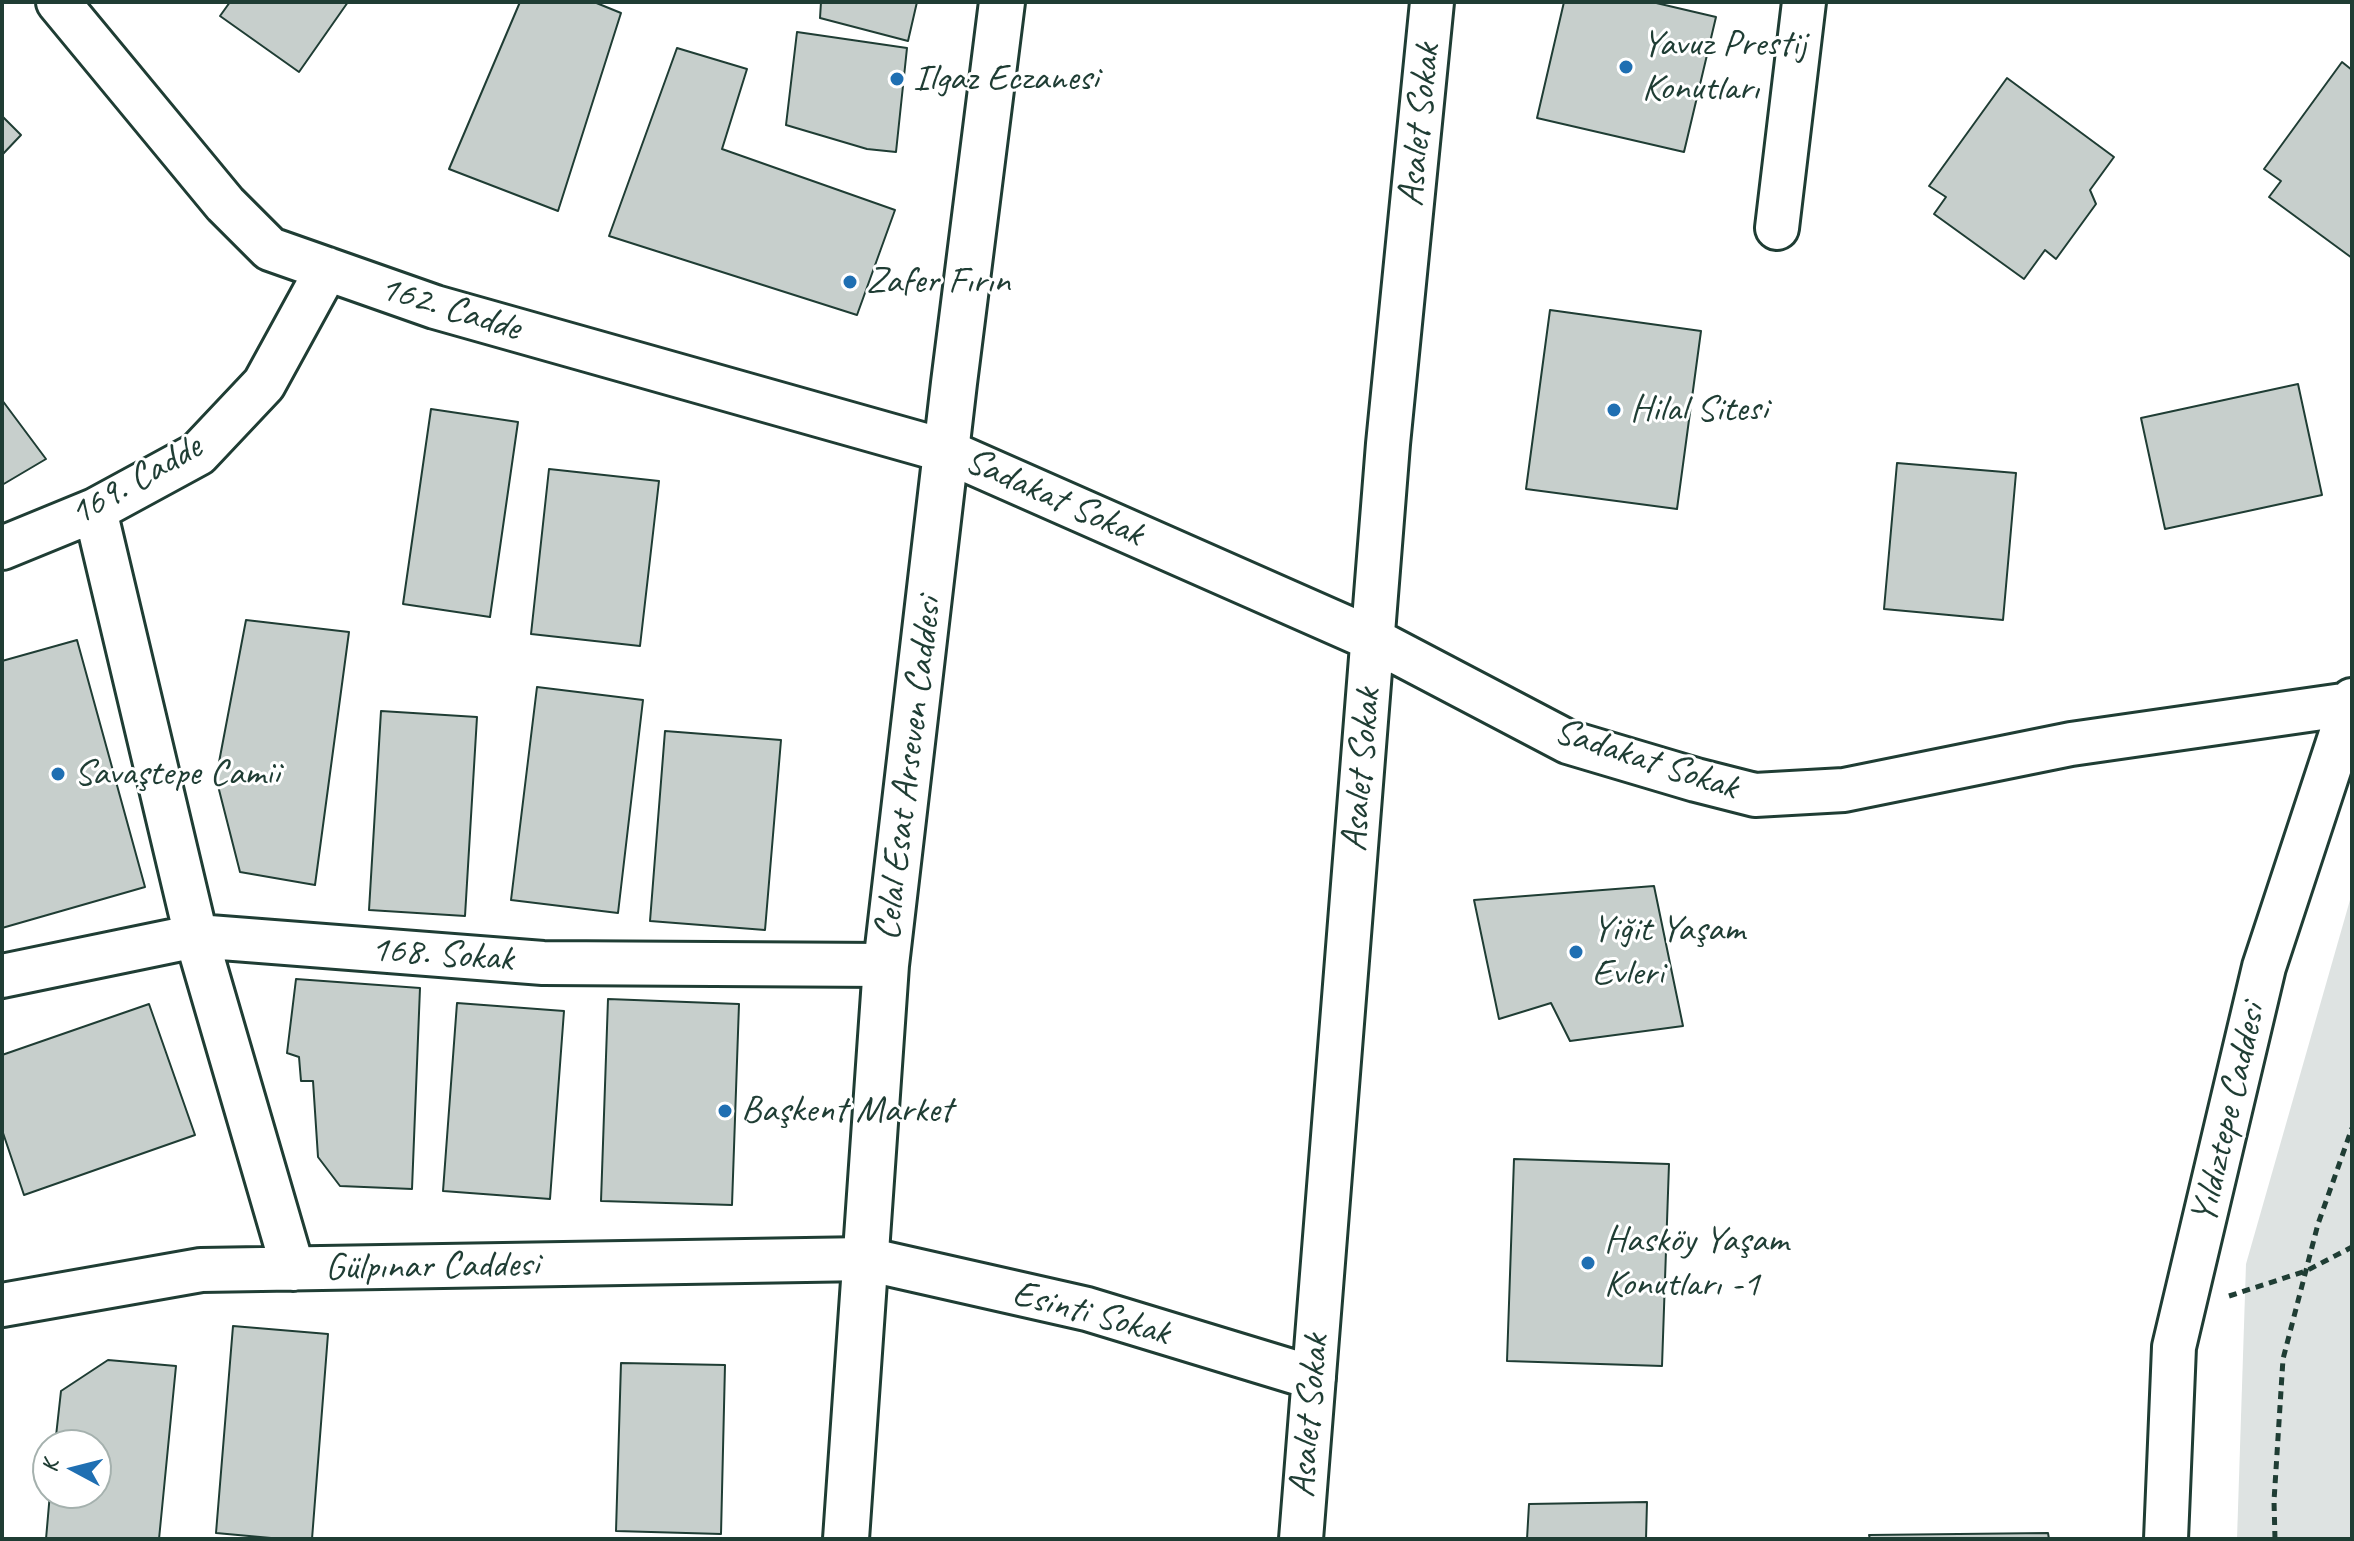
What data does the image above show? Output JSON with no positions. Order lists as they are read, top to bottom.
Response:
{
  "streets": {
    "main road": ["Celal Esat Arseven Caddesi"],
    "street": [
      "Asalet Sokak",
      "162. Cadde",
      "169. Cadde",
      "Sadakat Sokak",
      "168. Sokak",
      "Yıldıztepe Caddesi",
      "Gülpınar Caddesi",
      "Esinti Sokak"
    ]
  },
  "crossings": [
    ["Asalet Sokak", "Sadakat Sokak"],
    ["Asalet Sokak", "Esinti Sokak"],
    ["162. Cadde", "169. Cadde"],
    ["162. Cadde", "Sadakat Sokak"],
    ["162. Cadde", "Celal Esat Arseven Caddesi"],
    ["Sadakat Sokak", "Celal Esat Arseven Caddesi"],
    ["Sadakat Sokak", "Yıldıztepe Caddesi"],
    ["Celal Esat Arseven Caddesi", "168. Sokak"],
    ["Celal Esat Arseven Caddesi", "Gülpınar Caddesi"],
    ["Celal Esat Arseven Caddesi", "Esinti Sokak"],
    ["Gülpınar Caddesi", "Esinti Sokak"]
  ],
  "places": [
    "Yavuz Prestij Konutları",
    "Ilgaz Eczanesi",
    "Zafer Fırın",
    "Hilal Sitesi",
    "Savaştepe Camii",
    "Yiğit Yaşam Evleri",
    "Başkent Market",
    "Hasköy Yaşam Konutları -1"
  ],
  "north": "left"
}
